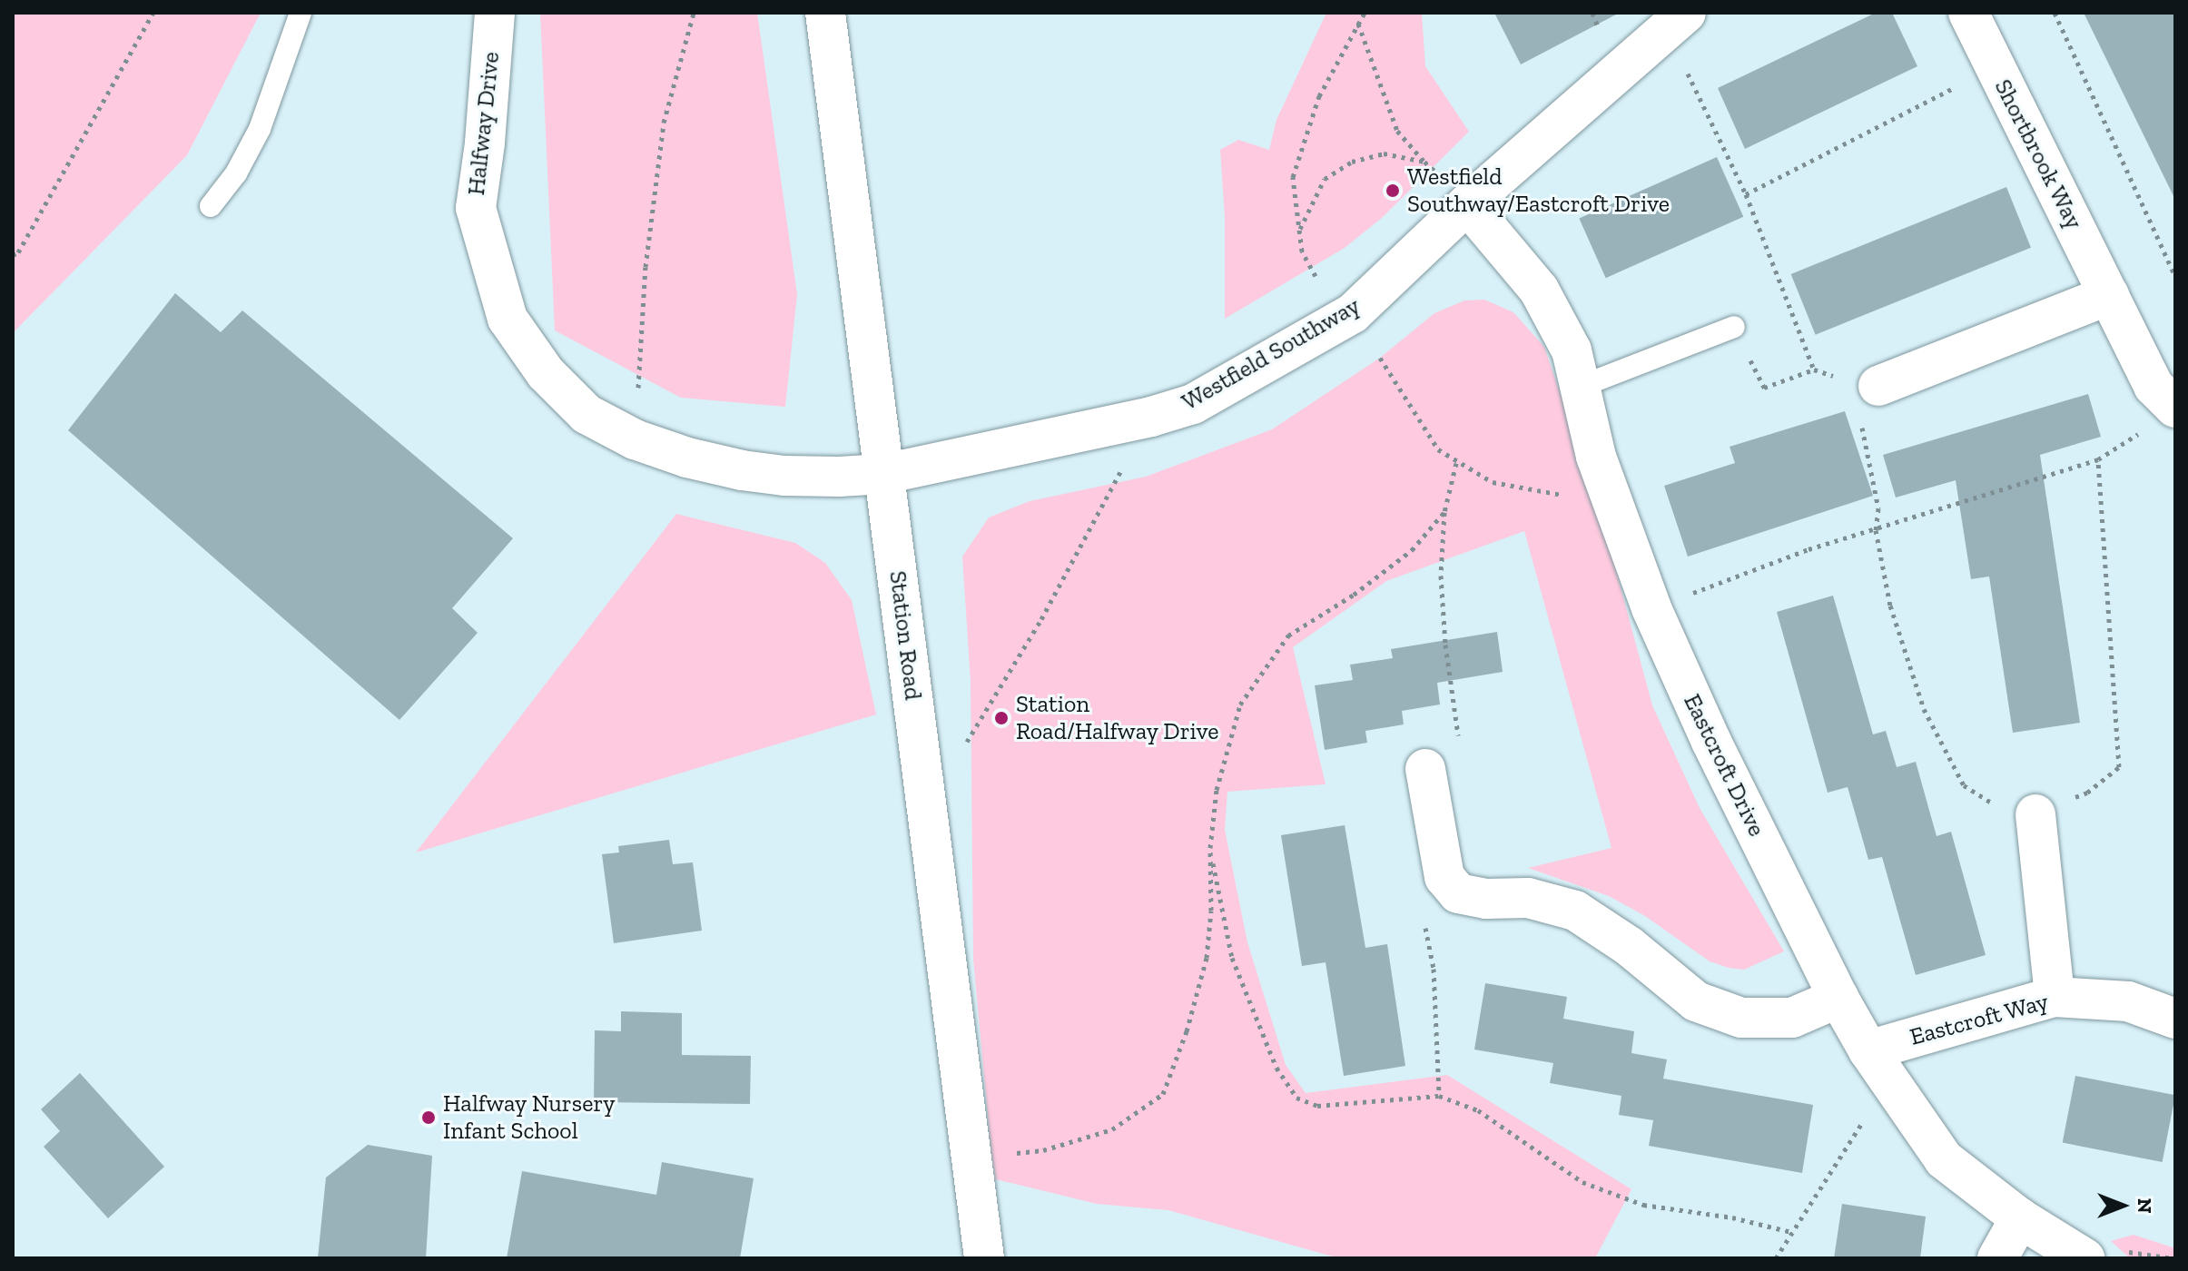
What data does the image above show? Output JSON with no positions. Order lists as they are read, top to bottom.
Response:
{
  "streets": {
    "street": [
      "Halfway Drive",
      "Shortbrook Way",
      "Westfield Southway",
      "Station Road",
      "Eastcroft Drive",
      "Eastcroft Way"
    ]
  },
  "crossings": [
    ["Halfway Drive", "Westfield Southway"],
    ["Halfway Drive", "Station Road"],
    ["Westfield Southway", "Station Road"],
    ["Westfield Southway", "Eastcroft Drive"],
    ["Eastcroft Drive", "Eastcroft Way"]
  ],
  "places": ["Westfield Southway/Eastcroft Drive", "Station Road/Halfway Drive", "Halfway Nursery Infant School"],
  "north": "right"
}
